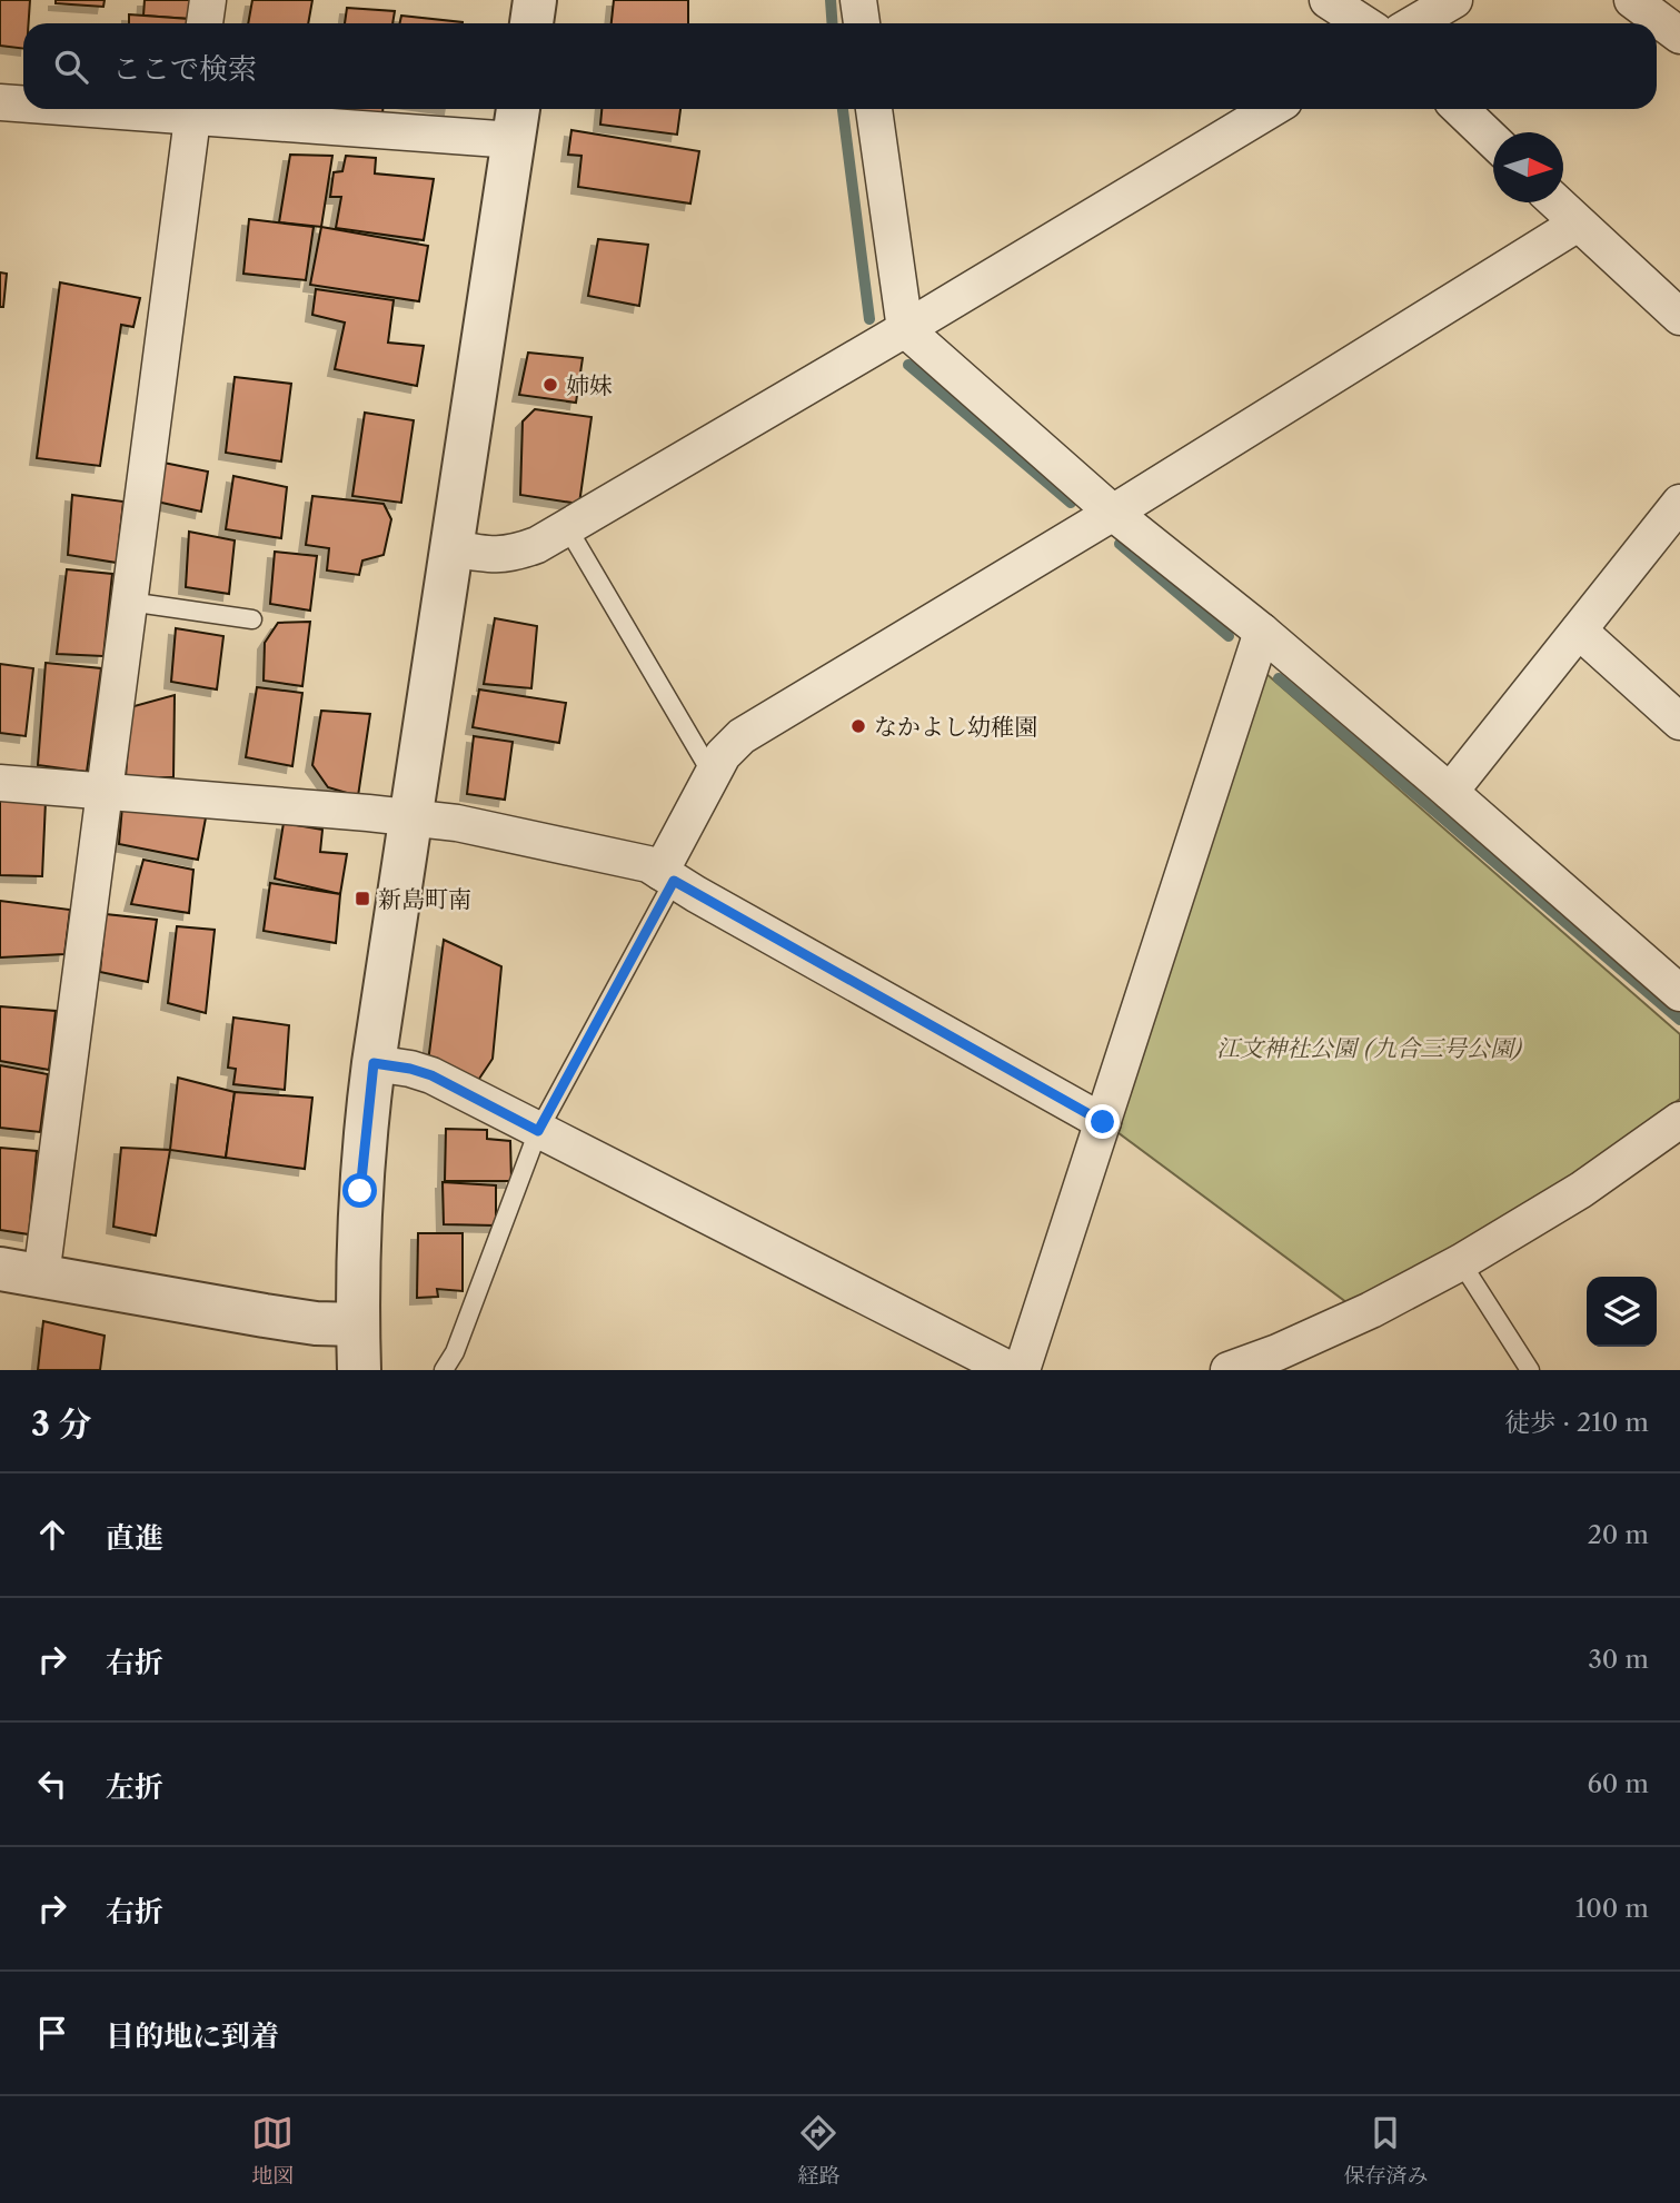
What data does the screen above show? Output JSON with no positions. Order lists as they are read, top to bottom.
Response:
{
  "parks": ["江文神社公園 (九合三号公園)"],
  "places": {
    "other": ["姉妹", "なかよし幼稚園"],
    "transit": ["新島町南"]
  },
  "north": "right",
  "page": {
    "search": "ここで検索",
    "heading": ["3 分", "徒歩 · 210 m"],
    "list": [
      ["直進", "20 m"],
      ["右折", "30 m"],
      ["左折", "60 m"],
      ["右折", "100 m"],
      "目的地に到着"
    ],
    "nav": ["地図", "経路", "保存済み"]
  }
}
